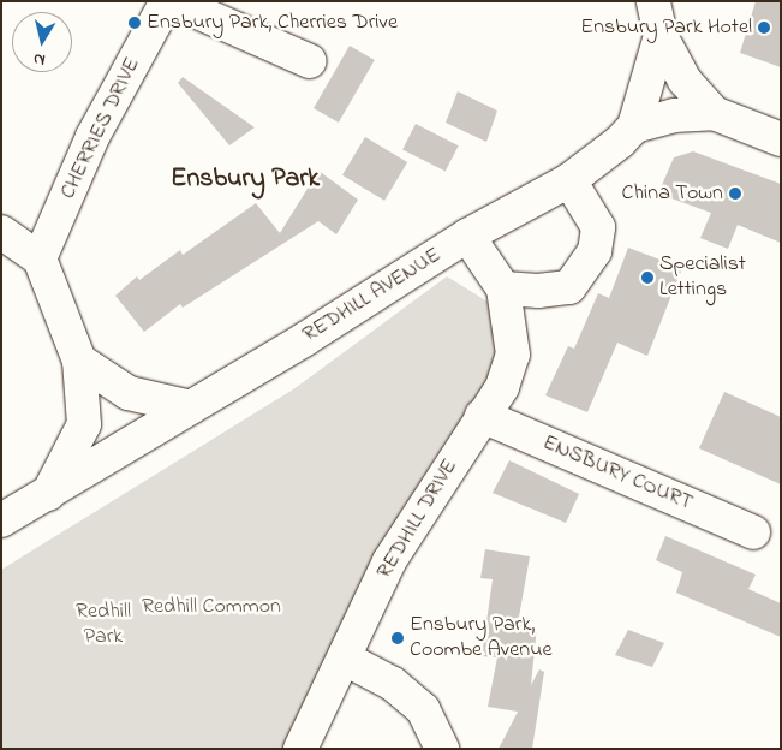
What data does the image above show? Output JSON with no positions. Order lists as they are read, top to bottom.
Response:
{
  "streets": {
    "main road": [
      "CHERRIES DRIVE",
      "REDHILL AVENUE",
      "ENSBURY COURT",
      "REDHILL DRIVE"
    ]
  },
  "crossings": [
    ["REDHILL AVENUE", "REDHILL DRIVE"],
    ["ENSBURY COURT", "REDHILL DRIVE"]
  ],
  "districts": ["Ensbury Park"],
  "parks": ["Redhill Common", "Redhill Park"],
  "places": [
    "Ensbury Park, Cherries Drive",
    "Ensbury Park Hotel",
    "China Town",
    "Specialist Lettings",
    "Ensbury Park, Coombe Avenue"
  ],
  "north": "bottom"
}
